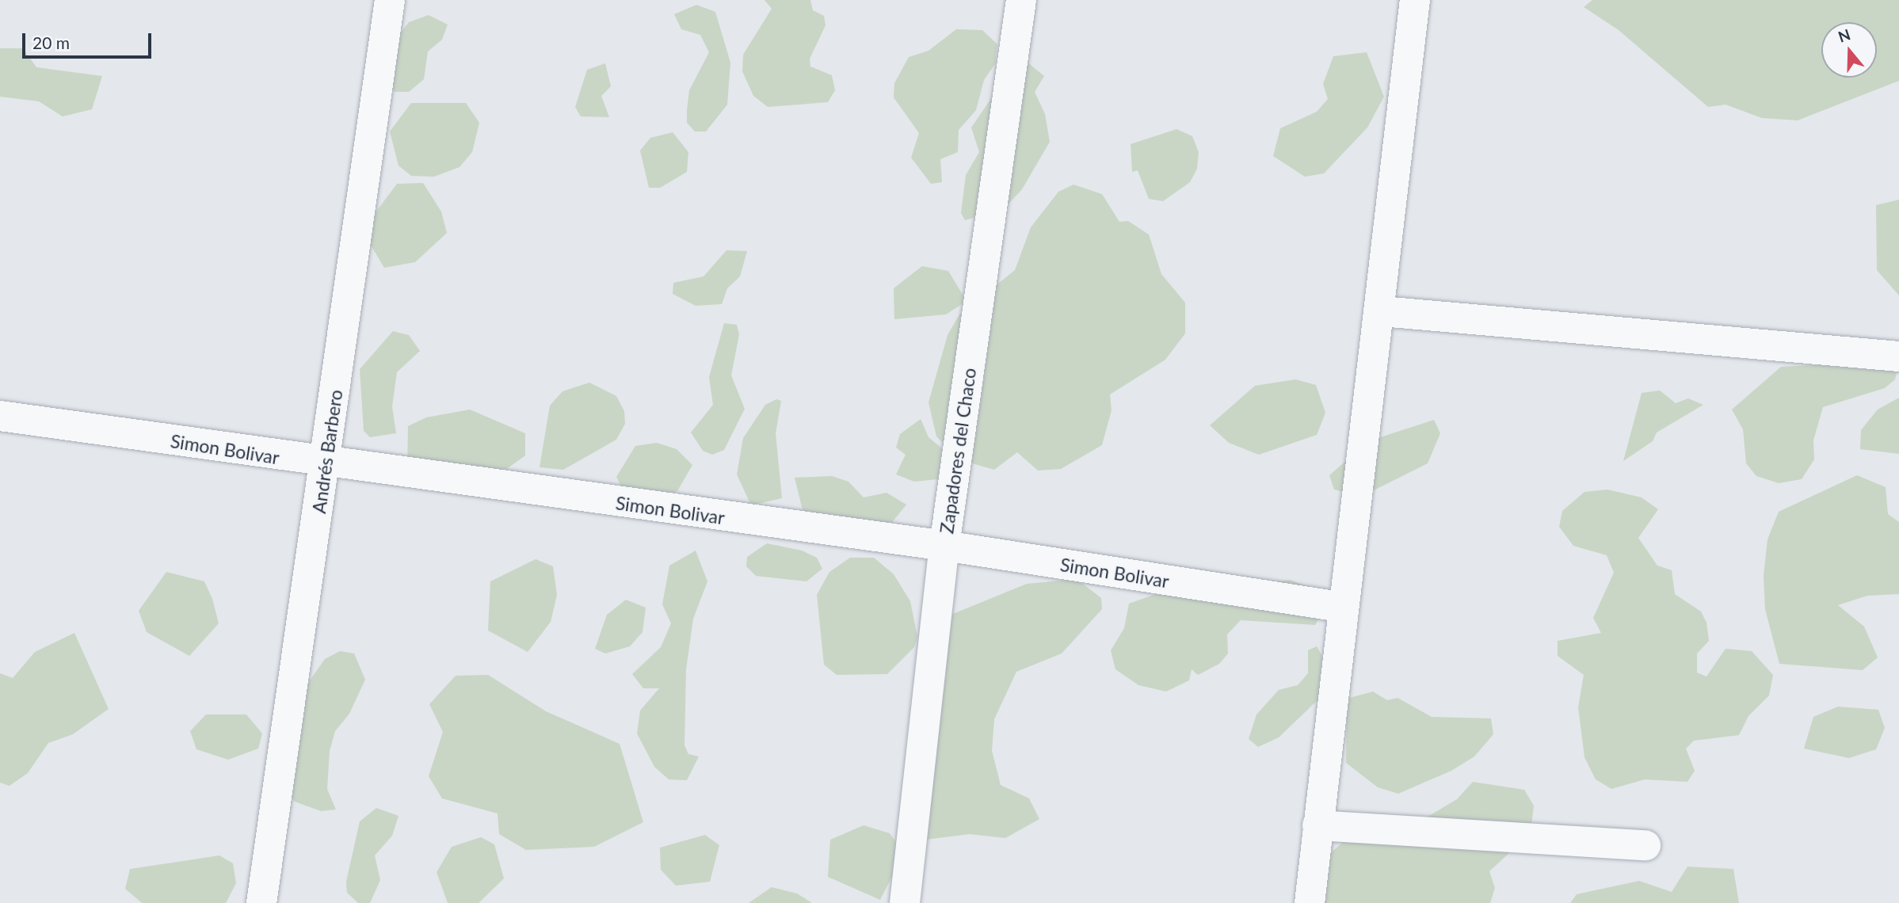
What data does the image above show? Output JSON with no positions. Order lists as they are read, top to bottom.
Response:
{
  "streets": {
    "street": ["Simon Bolivar", "Zapadores del Chaco", "Andrés Barbero"]
  },
  "crossings": [
    ["Simon Bolivar", "Zapadores del Chaco"],
    ["Simon Bolivar", "Andrés Barbero"]
  ],
  "scale_bar": "20 m",
  "north": "top"
}
